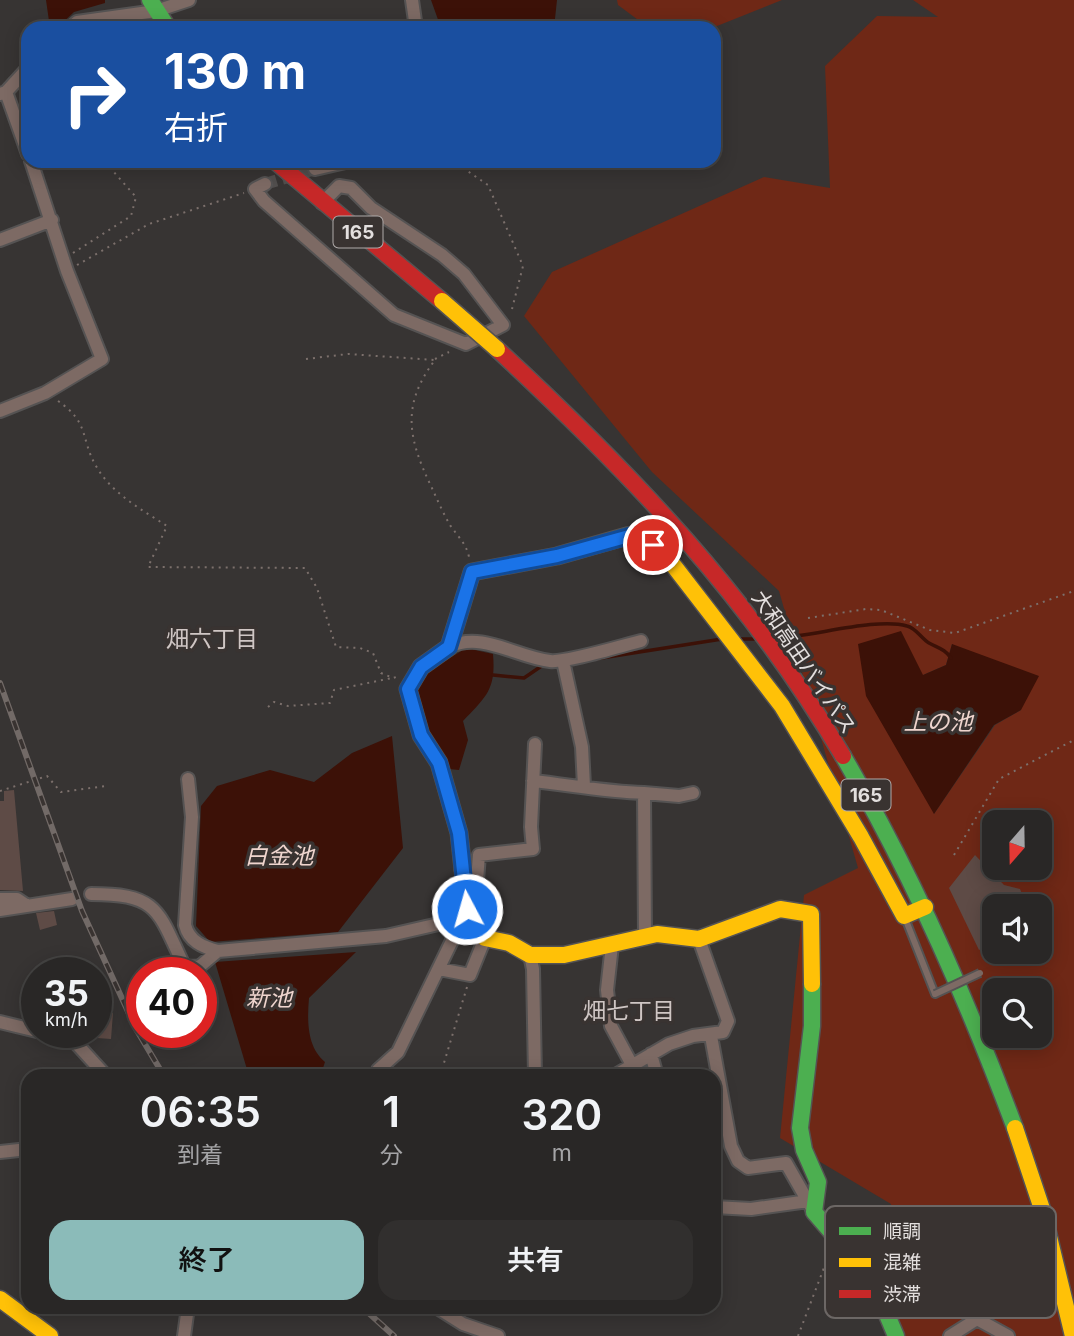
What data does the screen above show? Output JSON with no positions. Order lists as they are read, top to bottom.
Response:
{
  "streets": {
    "main road": ["165", "大和高田バイパス"]
  },
  "districts": ["畑六丁目", "畑七丁目"],
  "water": ["上の池", "白金池", "新池"],
  "legend": ["順調", "混雑", "渋滞"],
  "north": "bottom",
  "page": {
    "turn": ["130 m", "右折"],
    "speed": "35 km/h",
    "limit": "40",
    "eta": [
      "06:35",
      "到着",
      "1",
      "分",
      "320",
      "m"
    ],
    "buttons": ["終了", "共有"]
  }
}
